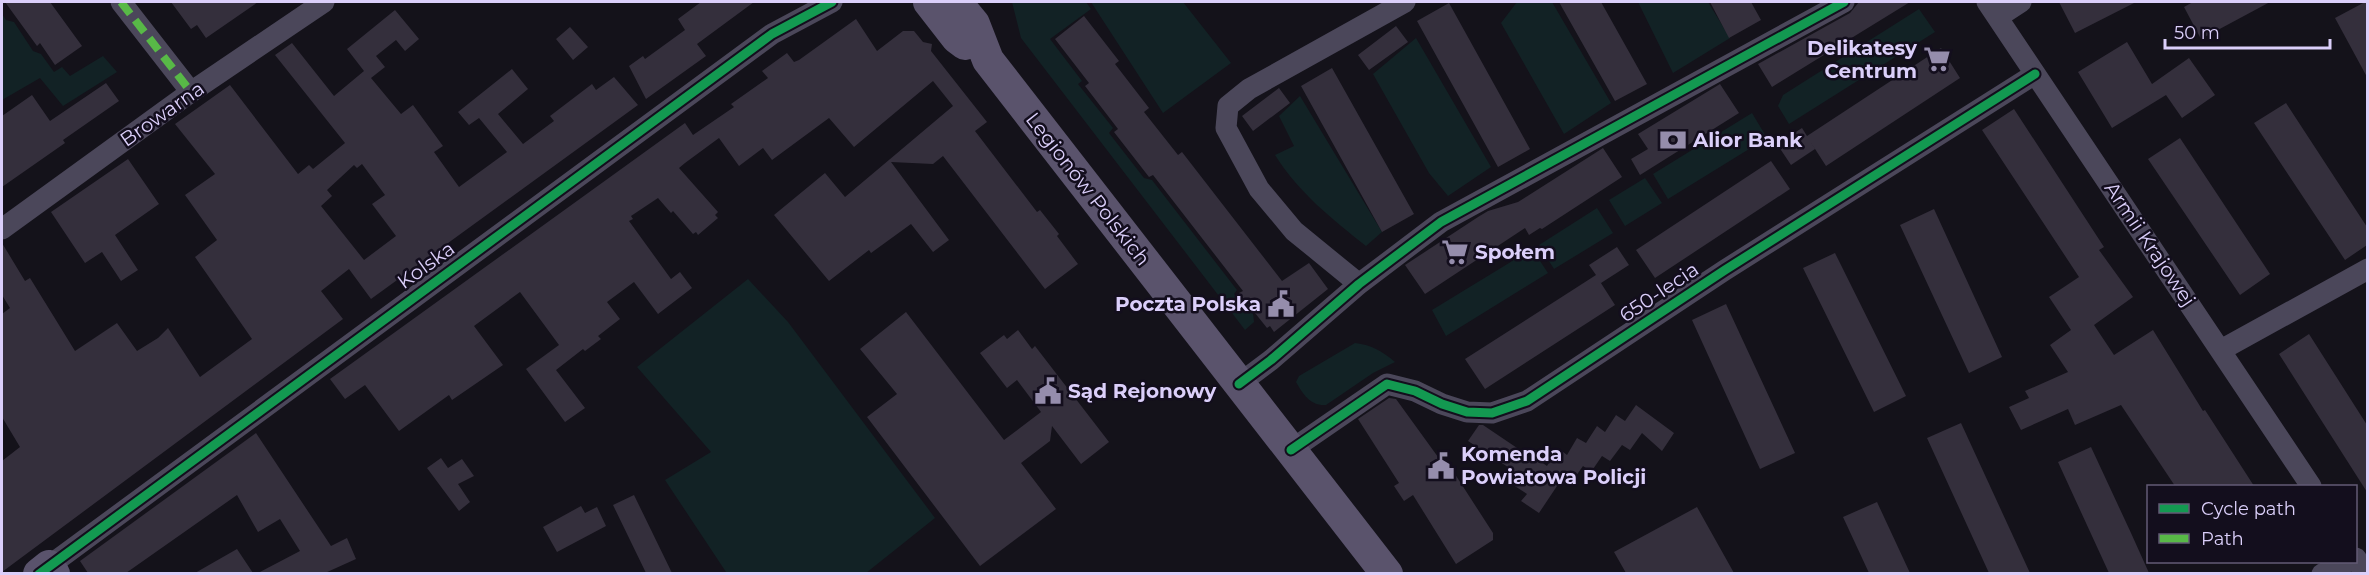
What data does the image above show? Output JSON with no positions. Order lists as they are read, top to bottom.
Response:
{
  "streets": {
    "street": [
      "Browarna",
      "Legionów Polskich",
      "Armii Krajowej",
      "Kolska",
      "650-lecia"
    ]
  },
  "crossings": [
    ["Legionów Polskich", "650-lecia"],
    ["Armii Krajowej", "650-lecia"]
  ],
  "places": {
    "supermarket": ["Delikatesy Centrum", "Społem"],
    "bank": ["Alior Bank"],
    "public building": ["Poczta Polska", "Sąd Rejonowy", "Komenda Powiatowa Policji"]
  },
  "legend": ["Cycle path", "Path"],
  "scale_bar": "50 m"
}
